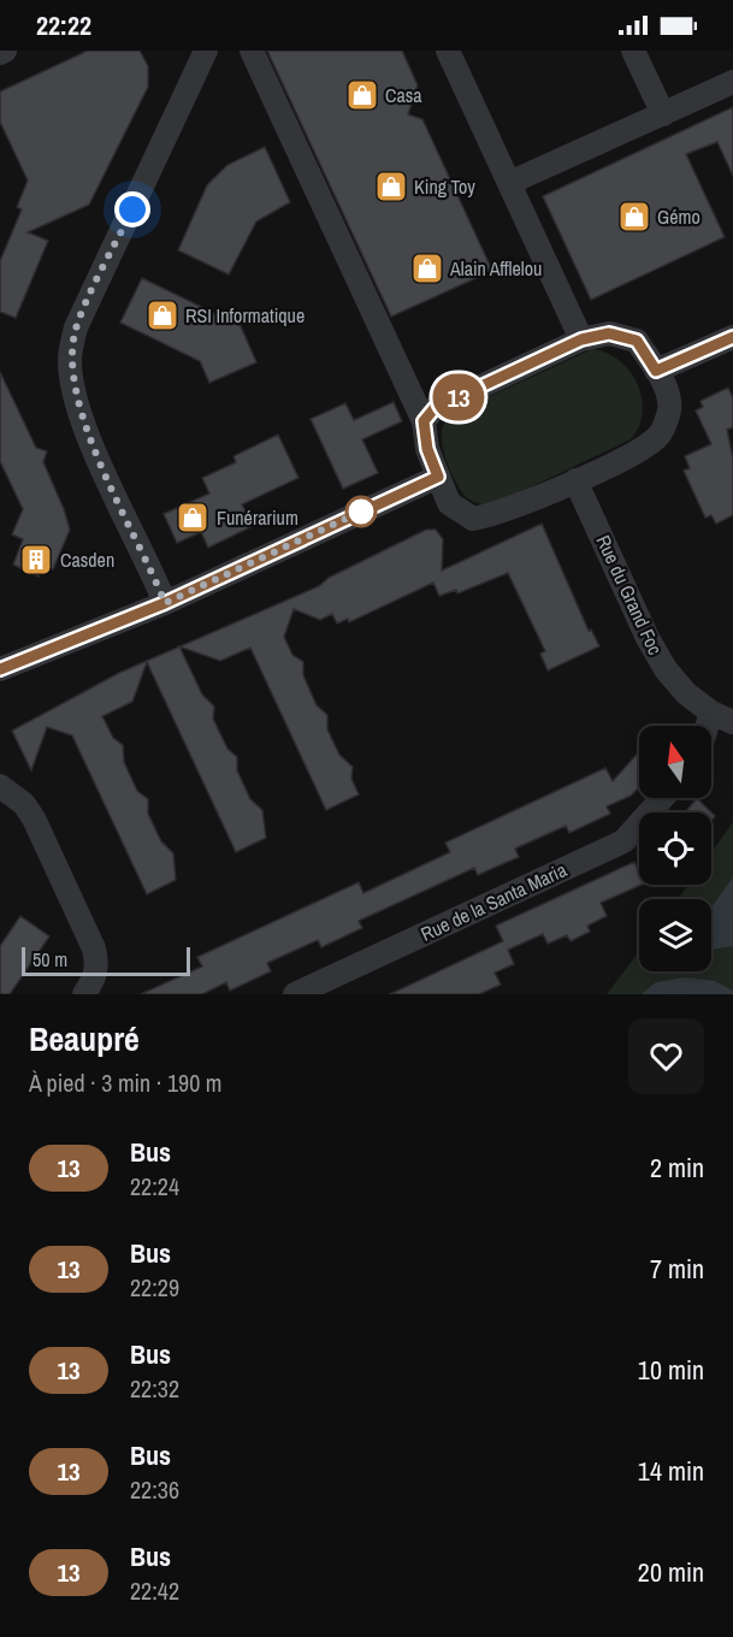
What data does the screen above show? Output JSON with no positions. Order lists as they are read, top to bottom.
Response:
{
  "streets": {
    "street": ["Rue du Grand Foc", "Rue de la Santa Maria"]
  },
  "places": {
    "shop": [
      "Casa",
      "King Toy",
      "Gémo",
      "Alain Afflelou",
      "RSI Informatique",
      "Funérarium"
    ],
    "building": ["Casden"]
  },
  "lines": ["bus line 13"],
  "scale_bar": "50 m",
  "north": "top",
  "page": {
    "status": "22:22",
    "on_map": "13",
    "scale": "50 m",
    "heading": ["Beaupré", "À pied · 3 min · 190 m"],
    "list": [
      {
        "mark": "13",
        "name": "Bus",
        "note": "22:24",
        "value": "2 min"
      },
      {
        "mark": "13",
        "name": "Bus",
        "note": "22:29",
        "value": "7 min"
      },
      {
        "mark": "13",
        "name": "Bus",
        "note": "22:32",
        "value": "10 min"
      },
      {
        "mark": "13",
        "name": "Bus",
        "note": "22:36",
        "value": "14 min"
      },
      {
        "mark": "13",
        "name": "Bus",
        "note": "22:42",
        "value": "20 min"
      }
    ]
  }
}
